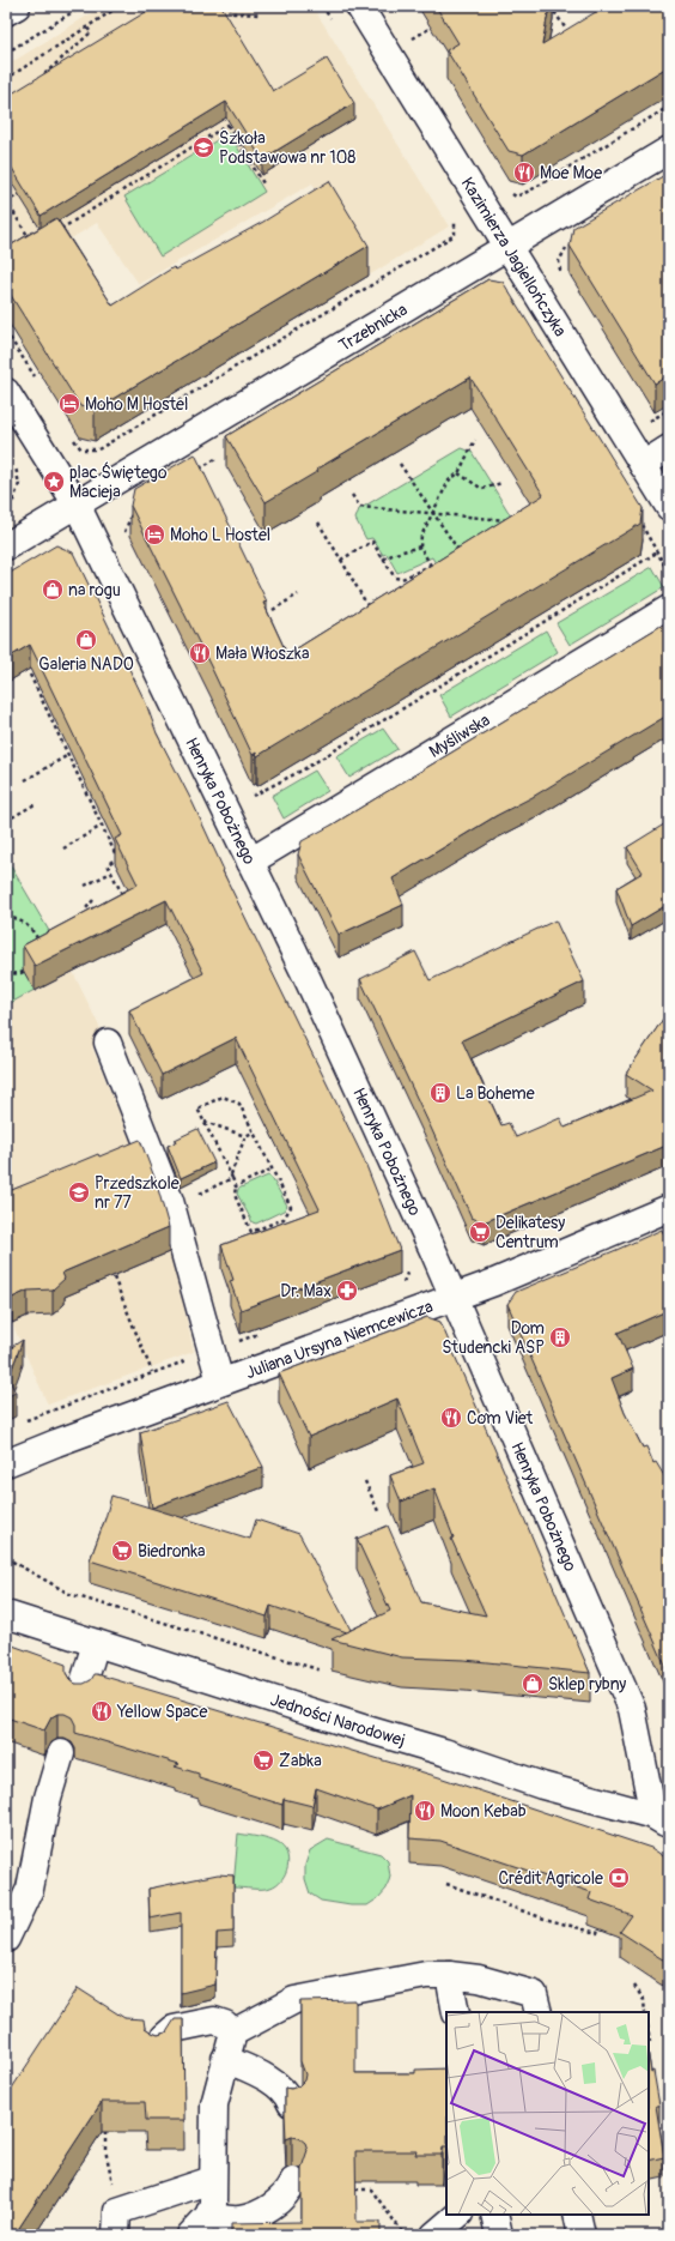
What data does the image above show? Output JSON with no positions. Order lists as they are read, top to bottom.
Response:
{
  "streets": {
    "street": [
      "Kazimierza Jagiellończyka",
      "Trzebnicka",
      "Myśliwska",
      "Henryka Pobożnego",
      "Juliana Ursyna Niemcewicza",
      "Jedności Narodowej"
    ]
  },
  "crossings": [
    ["Kazimierza Jagiellończyka", "Trzebnicka"],
    ["Trzebnicka", "Henryka Pobożnego"],
    ["Myśliwska", "Henryka Pobożnego"],
    ["Henryka Pobożnego", "Juliana Ursyna Niemcewicza"],
    ["Henryka Pobożnego", "Jedności Narodowej"]
  ],
  "places": {
    "school or university": ["Szkoła Podstawowa nr 108", "Przedszkole nr 77"],
    "restaurant": [
      "Moe Moe",
      "Mała Włoszka",
      "Cơm Viet",
      "Yellow Space",
      "Moon Kebab"
    ],
    "hotel": ["Moho M Hostel", "Moho L Hostel"],
    "place": ["plac Świętego Macieja"],
    "shop": ["na rogu", "Galeria NADO", "Sklep rybny"],
    "building": ["La Boheme", "Dom Studencki ASP"],
    "supermarket": ["Delikatesy Centrum", "Biedronka", "Żabka"],
    "pharmacy": ["Dr. Max"],
    "bank": ["Crédit Agricole"]
  }
}
